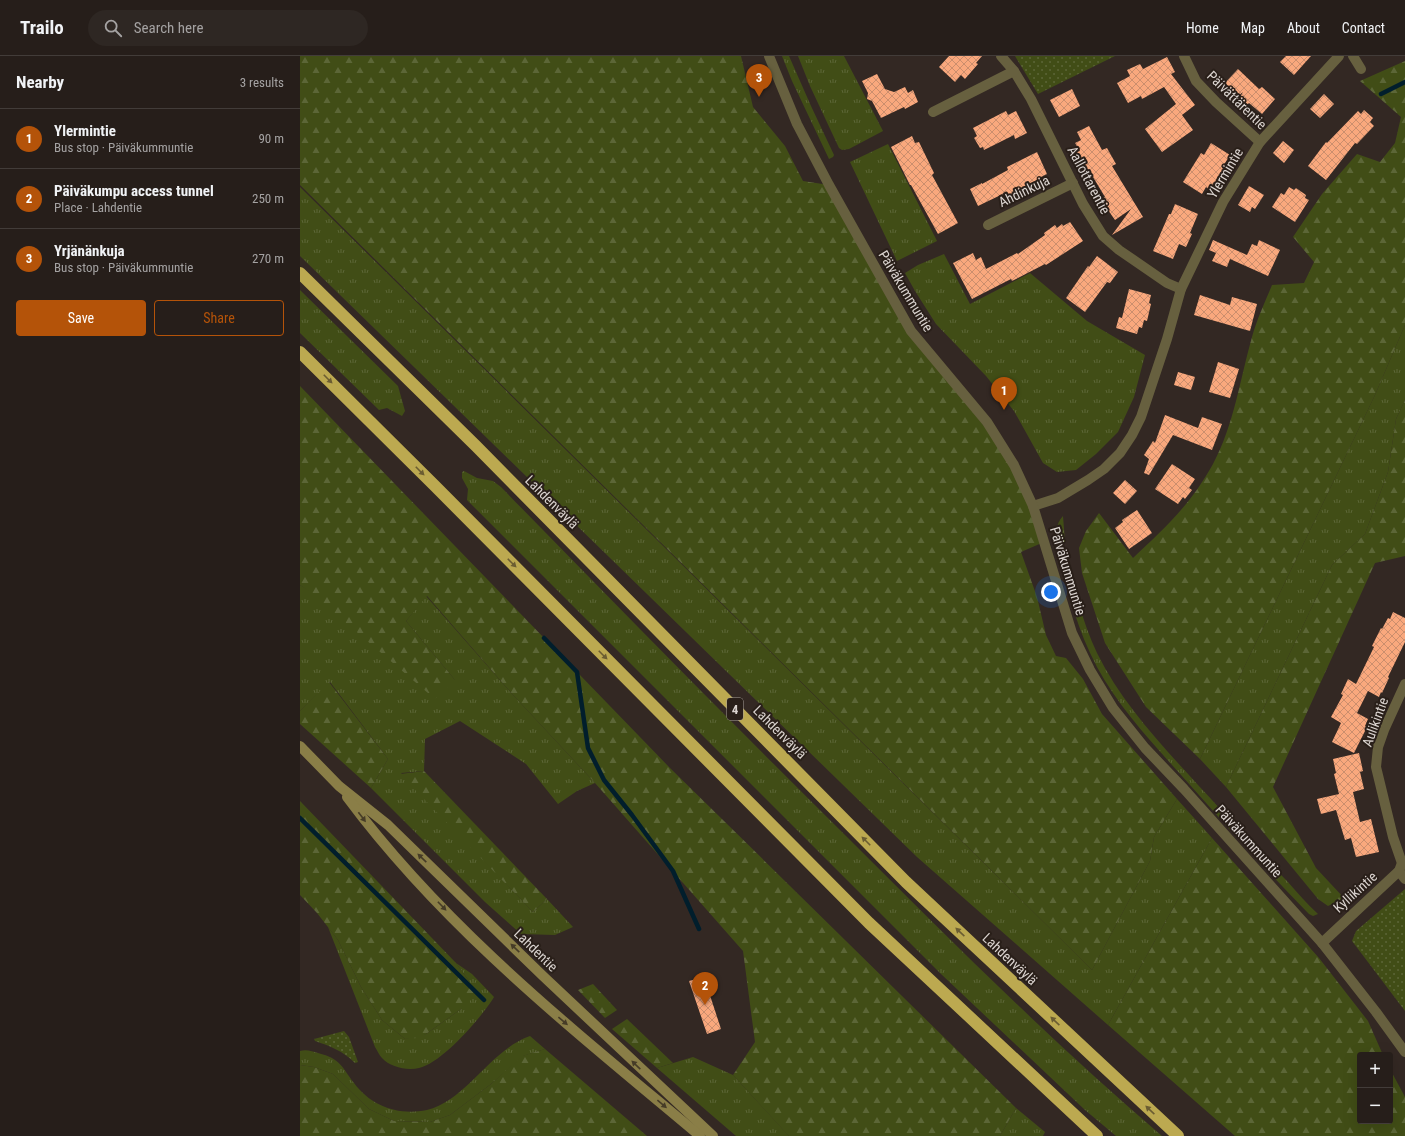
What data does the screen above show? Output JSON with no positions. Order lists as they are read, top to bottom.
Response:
{
  "streets": {
    "highway": ["Lahdenväylä", "4"],
    "main road": ["Lahdentie"],
    "street": [
      "Päivättärentie",
      "Ylermintie",
      "Aallottarentie",
      "Ahdinkuja",
      "Päiväkummuntie",
      "Aulikintie",
      "Kyllikintie"
    ]
  },
  "crossings": [
    ["Päivättärentie", "Ylermintie"],
    ["Ylermintie", "Aallottarentie"],
    ["Ylermintie", "Päiväkummuntie"],
    ["Aallottarentie", "Ahdinkuja"],
    ["Päiväkummuntie", "Kyllikintie"],
    ["Aulikintie", "Kyllikintie"]
  ],
  "page": {
    "header": "Trailo",
    "search": "Search here",
    "nav": [
      "Home",
      "Map",
      "About",
      "Contact"
    ],
    "heading": ["Nearby", "3 results"],
    "pins": ["3", "1", "2"],
    "list": [
      {
        "mark": "1",
        "name": "Ylermintie",
        "note": "Bus stop · Päiväkummuntie",
        "value": "90 m"
      },
      {
        "mark": "2",
        "name": "Päiväkumpu access tunnel",
        "note": "Place · Lahdentie",
        "value": "250 m"
      },
      {
        "mark": "3",
        "name": "Yrjänänkuja",
        "note": "Bus stop · Päiväkummuntie",
        "value": "270 m"
      }
    ],
    "buttons": ["Save", "Share"],
    "map_buttons": ["+", "−"]
  }
}
